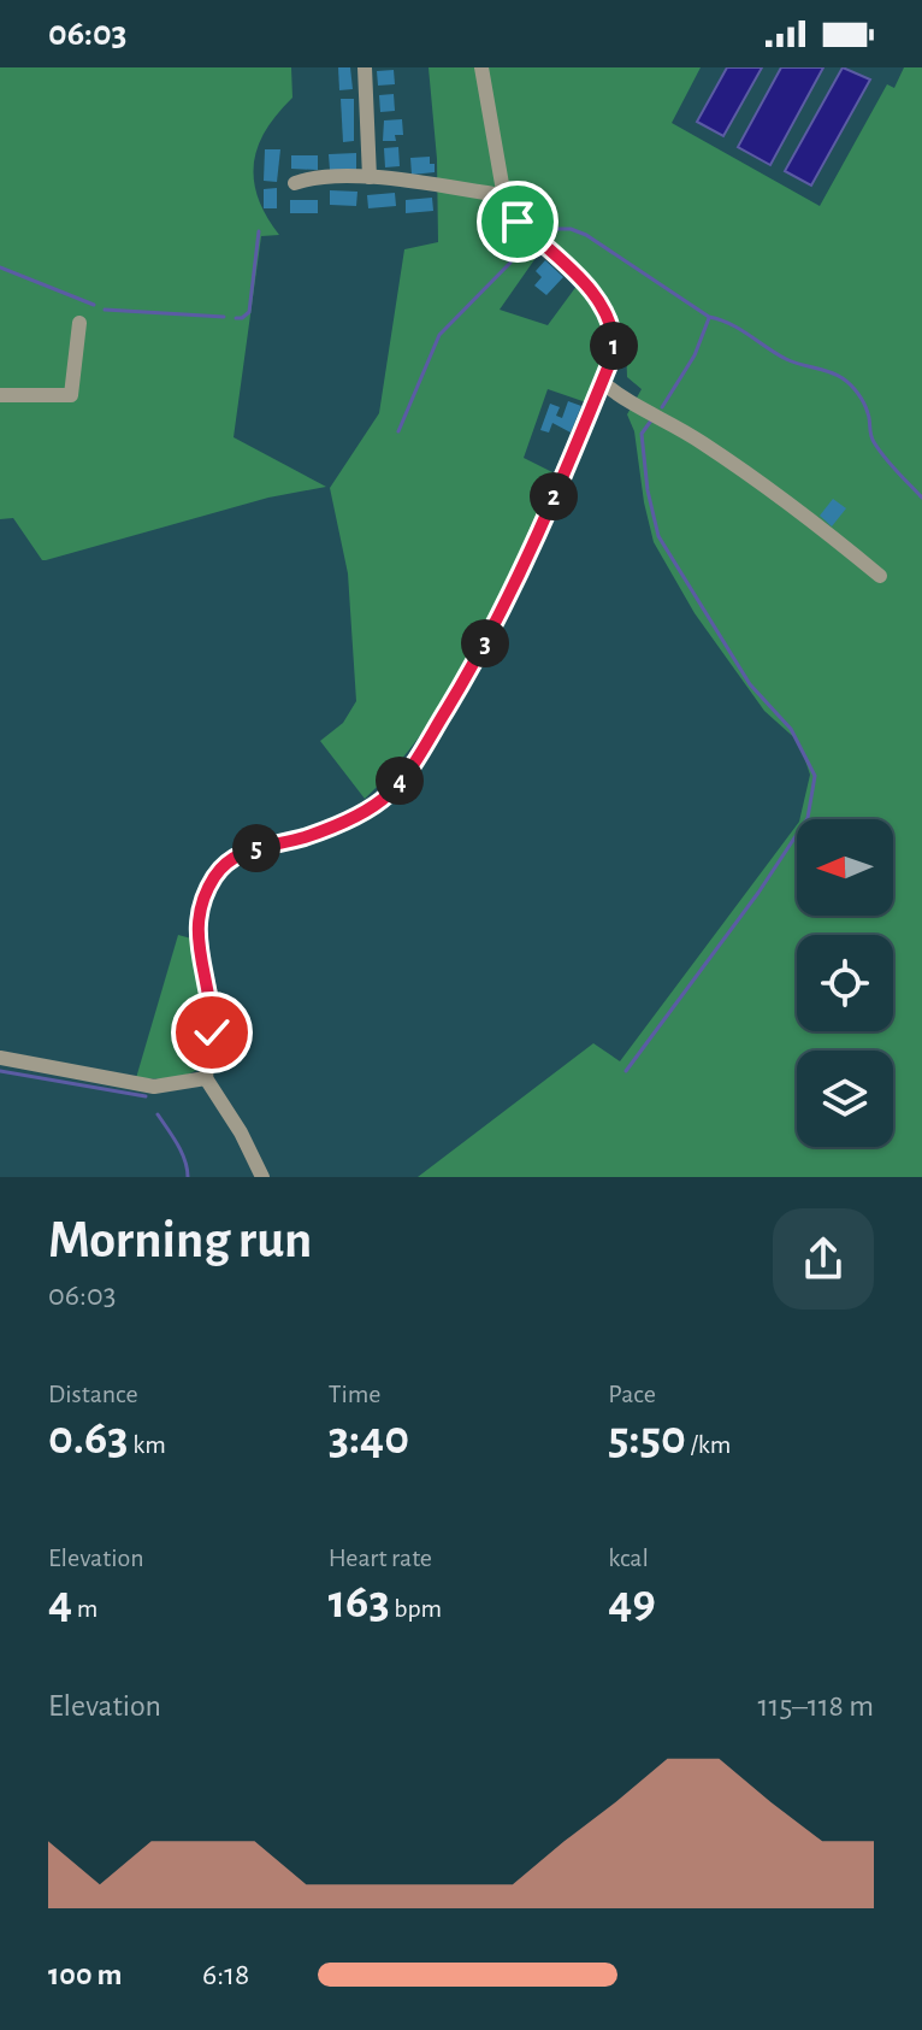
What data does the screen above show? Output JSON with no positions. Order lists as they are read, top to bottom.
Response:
{
  "north": "left",
  "page": {
    "status": "06:03",
    "pins": [
      "1",
      "2",
      "3",
      "4",
      "5"
    ],
    "heading": ["Morning run", "06:03"],
    "stats": [
      ["Distance", "0.63 km"],
      ["Time", "3:40"],
      ["Pace", "5:50 /km"],
      ["Elevation", "4 m"],
      ["Heart rate", "163 bpm"],
      ["kcal", "49"]
    ],
    "chart": ["Elevation", "115–118 m"],
    "list": [
      {
        "name": "100 m",
        "note": "6:18"
      }
    ]
  }
}
